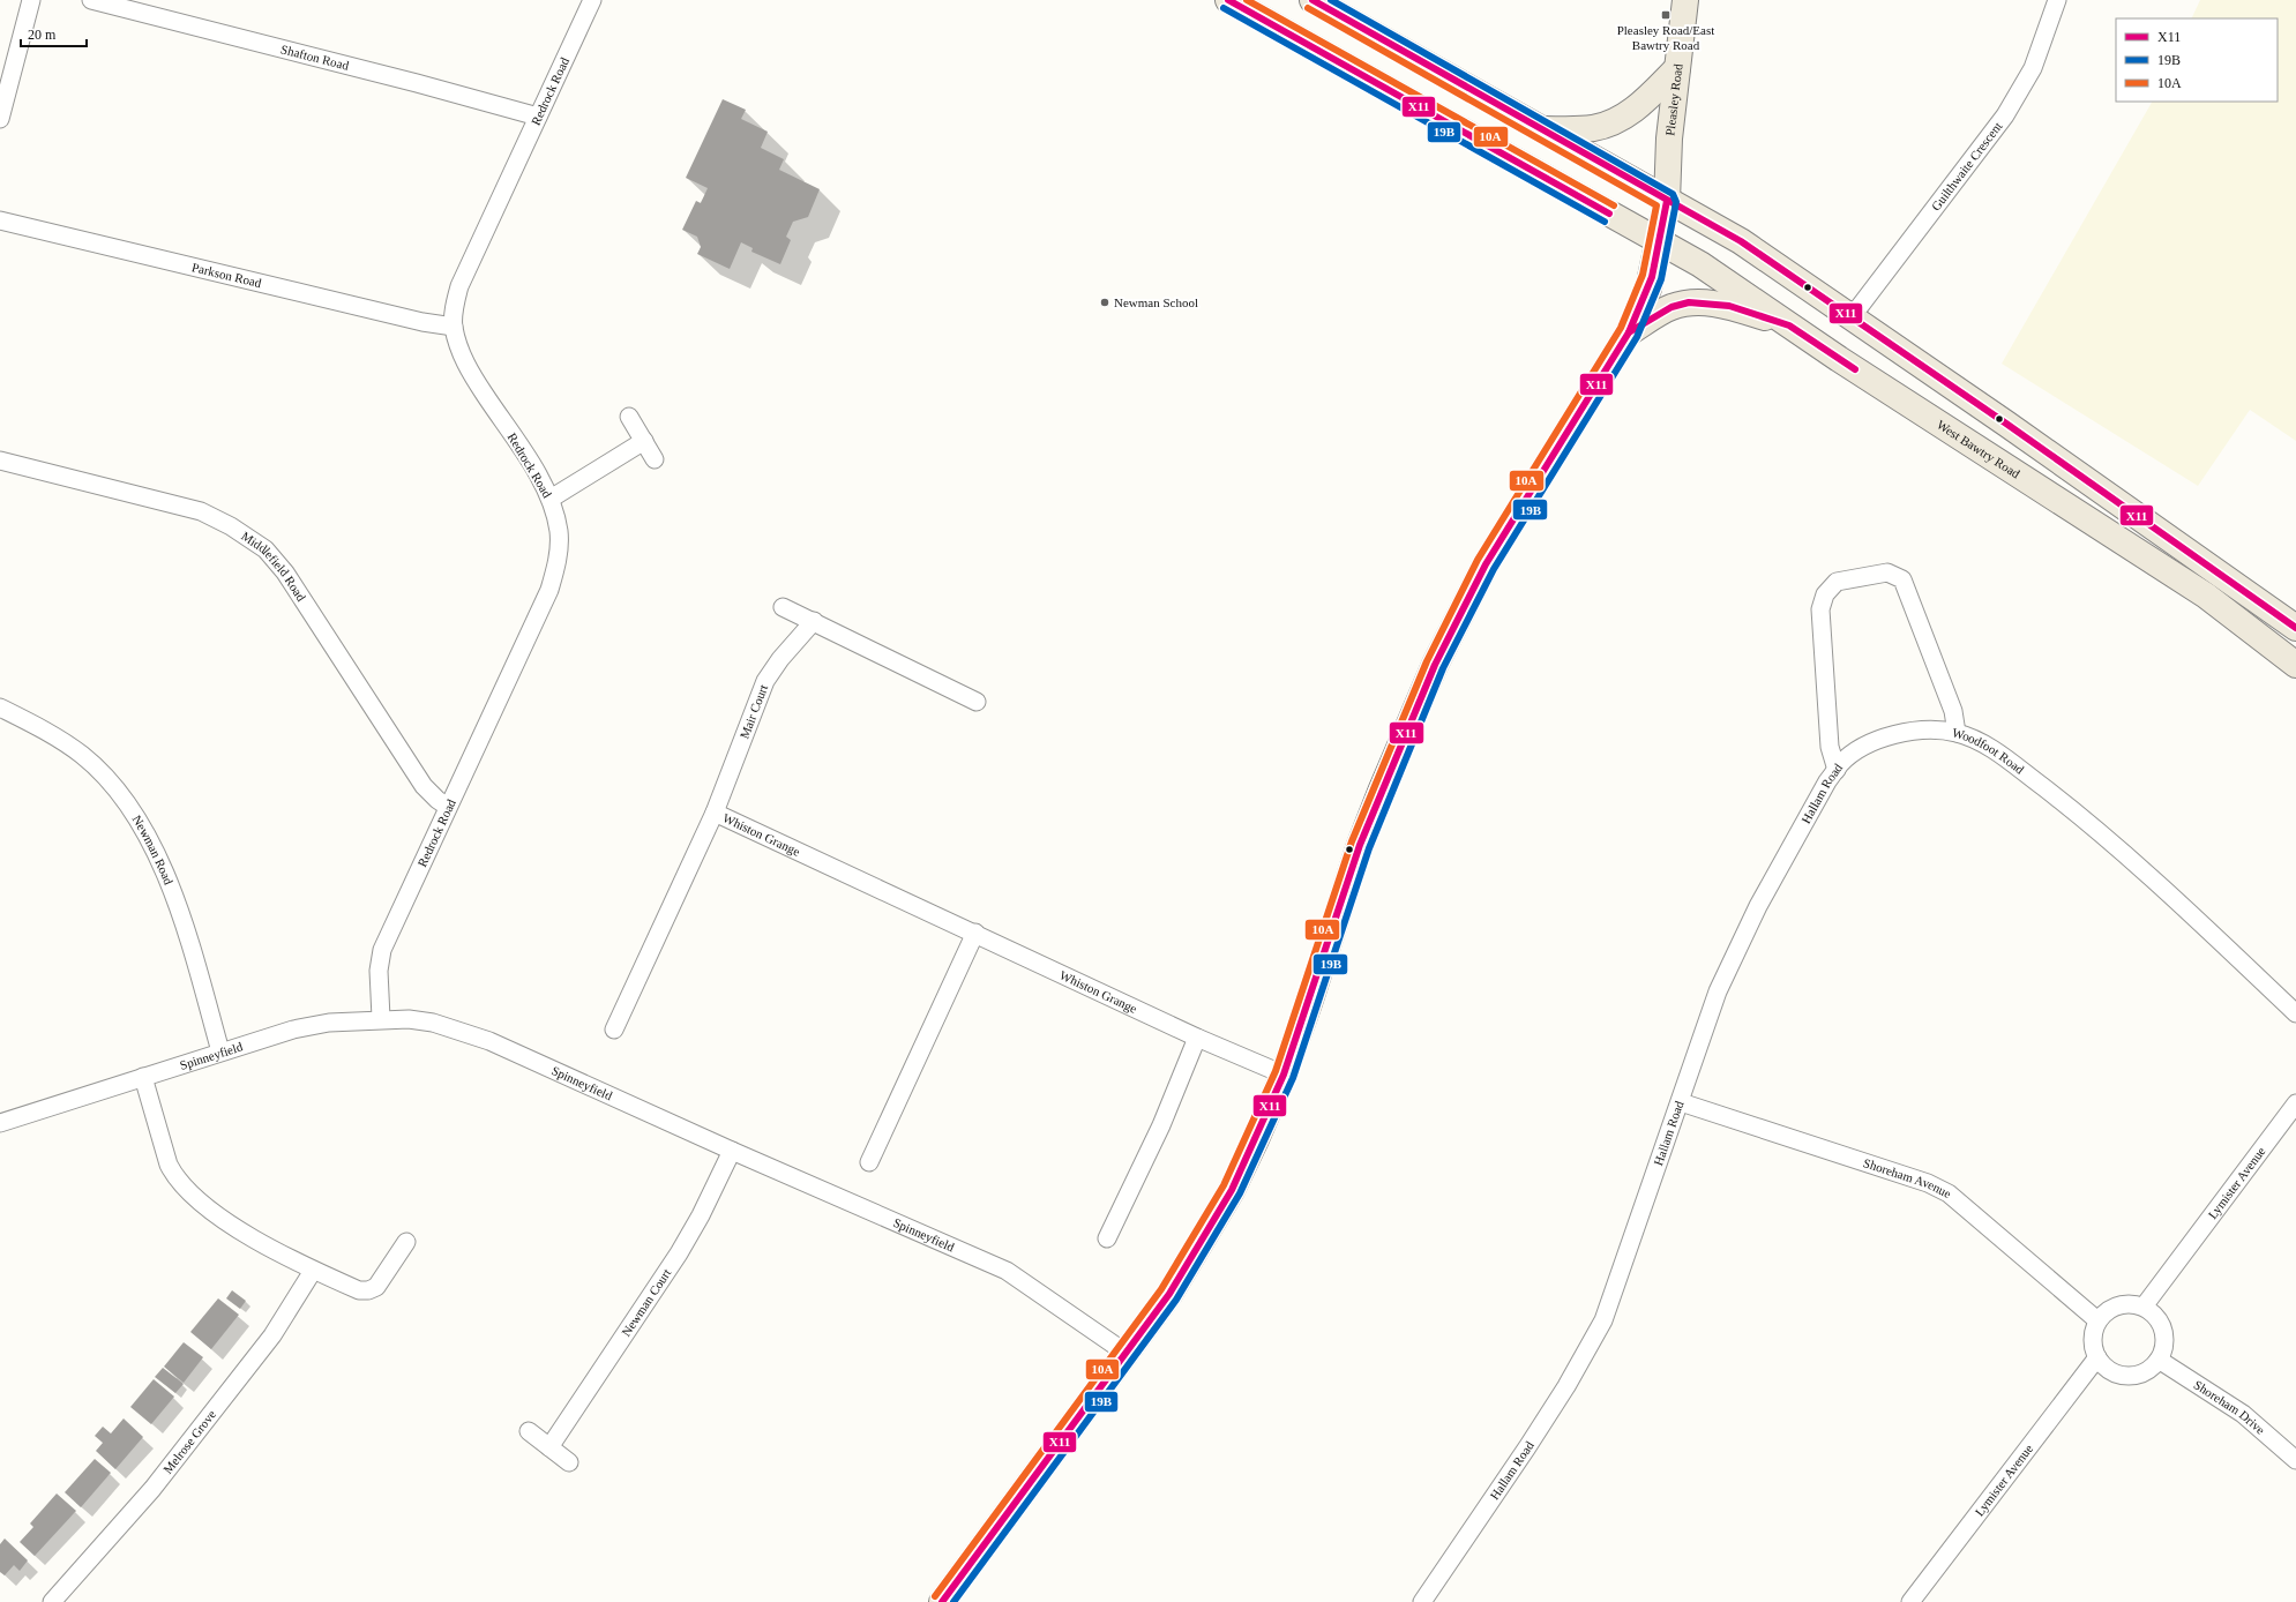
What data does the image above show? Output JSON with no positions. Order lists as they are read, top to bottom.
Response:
{
  "streets": {
    "main road": ["Pleasley Road", "West Bawtry Road"],
    "street": [
      "Shafton Road",
      "Redrock Road",
      "Guilthwaite Crescent",
      "Parkson Road",
      "Middlefield Road",
      "Mair Court",
      "Woodfoot Road",
      "Hallam Road",
      "Whiston Grange",
      "Newman Road",
      "Spinneyfield",
      "Shoreham Avenue",
      "Lymister Avenue",
      "Newman Court",
      "Shoreham Drive",
      "Melrose Grove"
    ]
  },
  "crossings": [
    ["Shafton Road", "Redrock Road"],
    ["Redrock Road", "Parkson Road"],
    ["Redrock Road", "Middlefield Road"],
    ["Redrock Road", "Spinneyfield"],
    ["Pleasley Road", "West Bawtry Road"],
    ["Pleasley Road", "Whiston Grange"],
    ["Pleasley Road", "Spinneyfield"],
    ["Mair Court", "Whiston Grange"],
    ["Woodfoot Road", "Hallam Road"],
    ["Hallam Road", "Shoreham Avenue"],
    ["Newman Road", "Spinneyfield"],
    ["Spinneyfield", "Newman Court"],
    ["Shoreham Avenue", "Lymister Avenue"],
    ["Shoreham Avenue", "Shoreham Drive"],
    ["Lymister Avenue", "Shoreham Drive"]
  ],
  "places": {
    "transit": ["Pleasley Road/East Bawtry Road"],
    "other": ["Newman School"]
  },
  "lines": ["transit line X11", "transit line 19B", "transit line 10A"],
  "legend": ["X11", "19B", "10A"],
  "scale_bar": "20 m"
}
